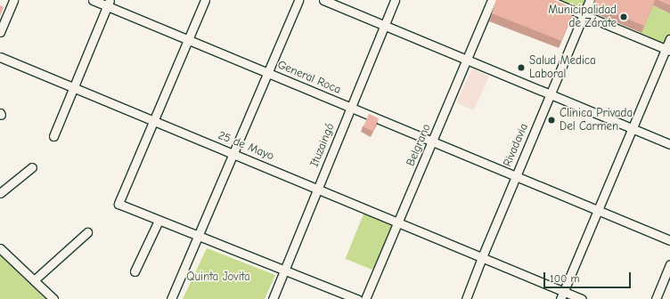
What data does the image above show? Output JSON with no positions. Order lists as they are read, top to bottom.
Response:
{
  "streets": {
    "street": [
      "General Roca",
      "Ituzaingó",
      "Belgrano",
      "Rivadavia",
      "25 de Mayo"
    ]
  },
  "crossings": [
    ["General Roca", "Ituzaingó"],
    ["General Roca", "Belgrano"],
    ["General Roca", "Rivadavia"],
    ["Ituzaingó", "25 de Mayo"],
    ["Belgrano", "25 de Mayo"],
    ["Rivadavia", "25 de Mayo"]
  ],
  "parks": ["Quinta Jovita"],
  "places": ["Municipalidad de Zárate", "Salud Medica Laboral", "Clinica Privada Del Carmen"],
  "scale_bar": "100 m"
}
